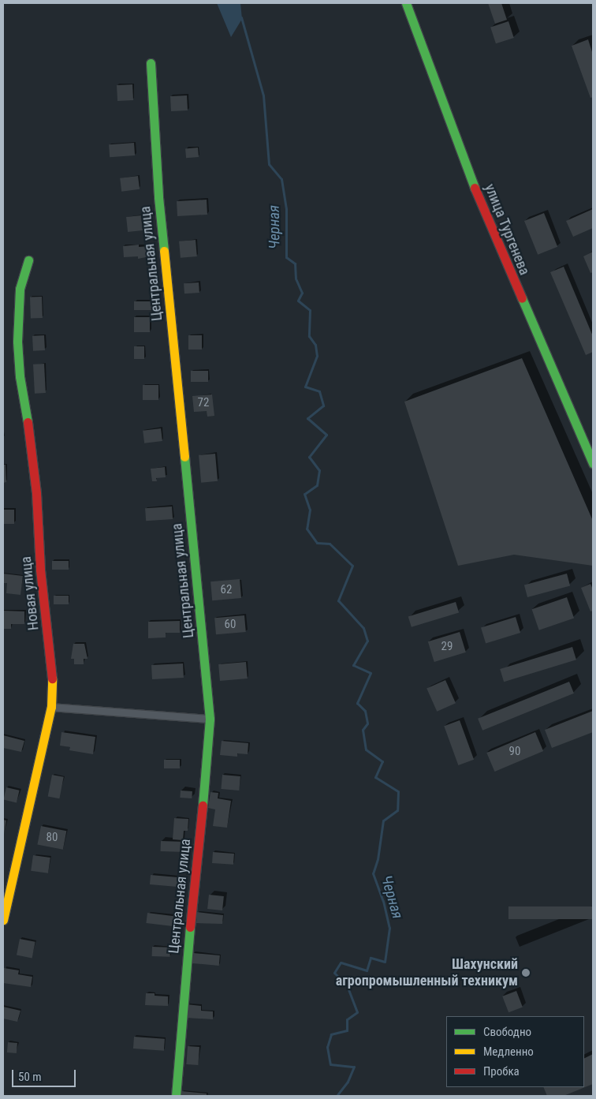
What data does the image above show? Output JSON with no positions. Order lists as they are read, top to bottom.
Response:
{
  "streets": {
    "street": ["улица Тургенева", "Центральная улица", "Новая улица"]
  },
  "water": ["Черная"],
  "places": ["Шахунский агропромышленный техникум"],
  "house_numbers": [
    "72",
    "62",
    "60",
    "29",
    "90",
    "80"
  ],
  "legend": ["Свободно", "Медленно", "Пробка"],
  "scale_bar": "50 m"
}
